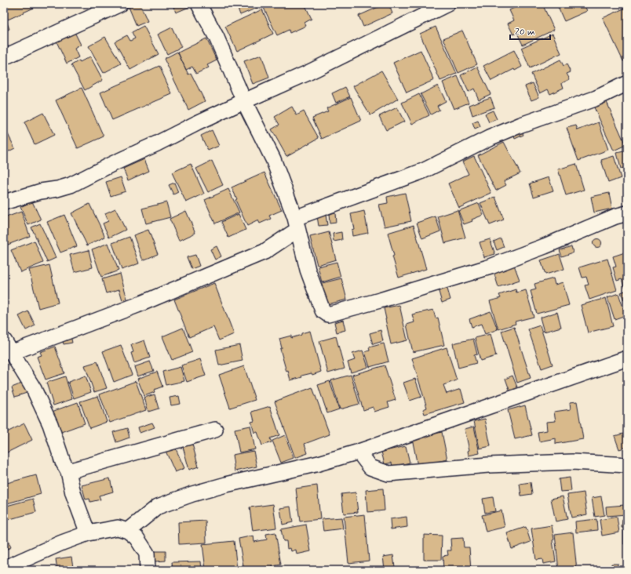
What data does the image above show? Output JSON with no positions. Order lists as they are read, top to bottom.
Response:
{
  "scale_bar": "20 m"
}
